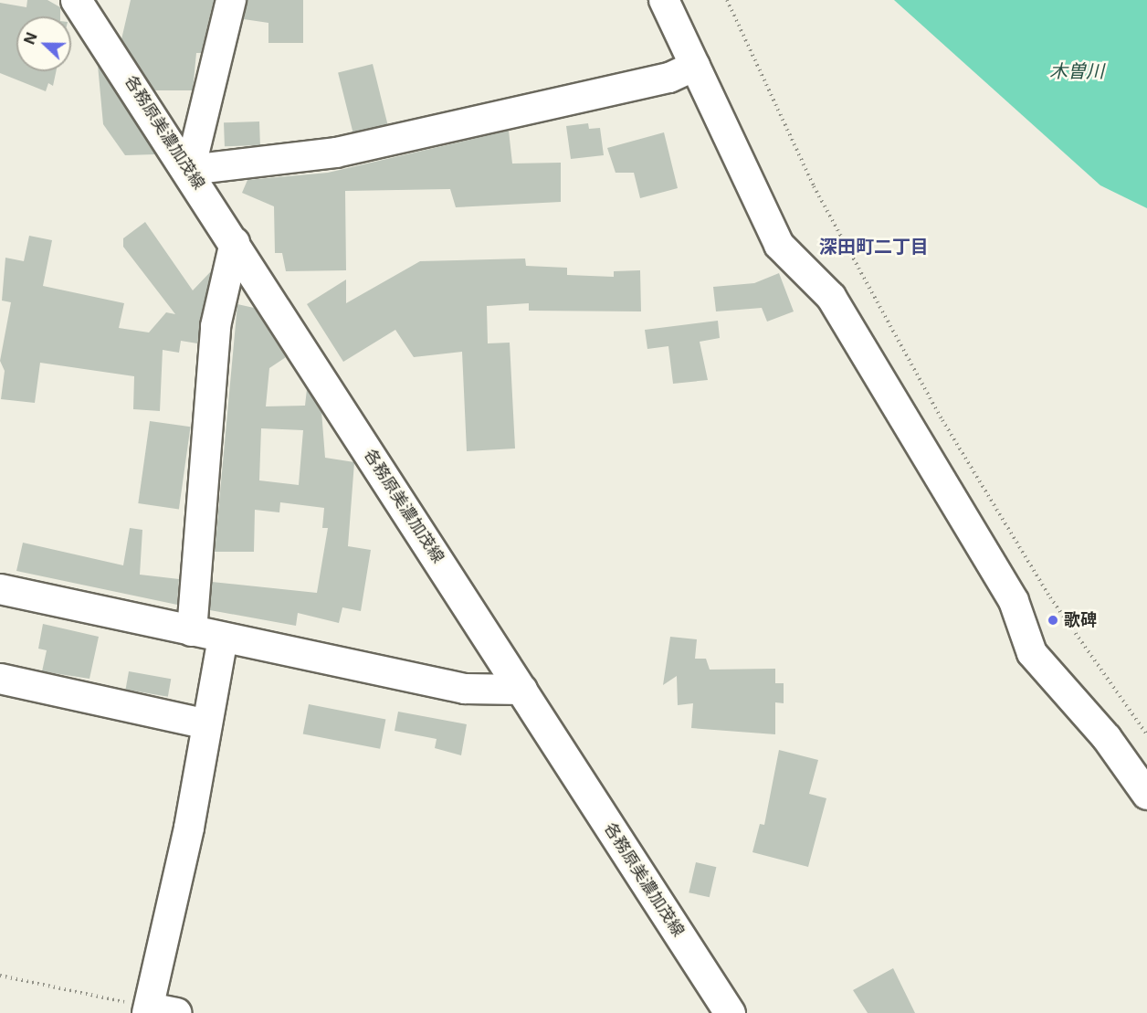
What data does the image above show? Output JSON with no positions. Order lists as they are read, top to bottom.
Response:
{
  "streets": {
    "main road": ["各務原美濃加茂線"]
  },
  "districts": ["深田町二丁目"],
  "water": ["木曽川"],
  "places": ["歌碑"],
  "north": "left"
}
